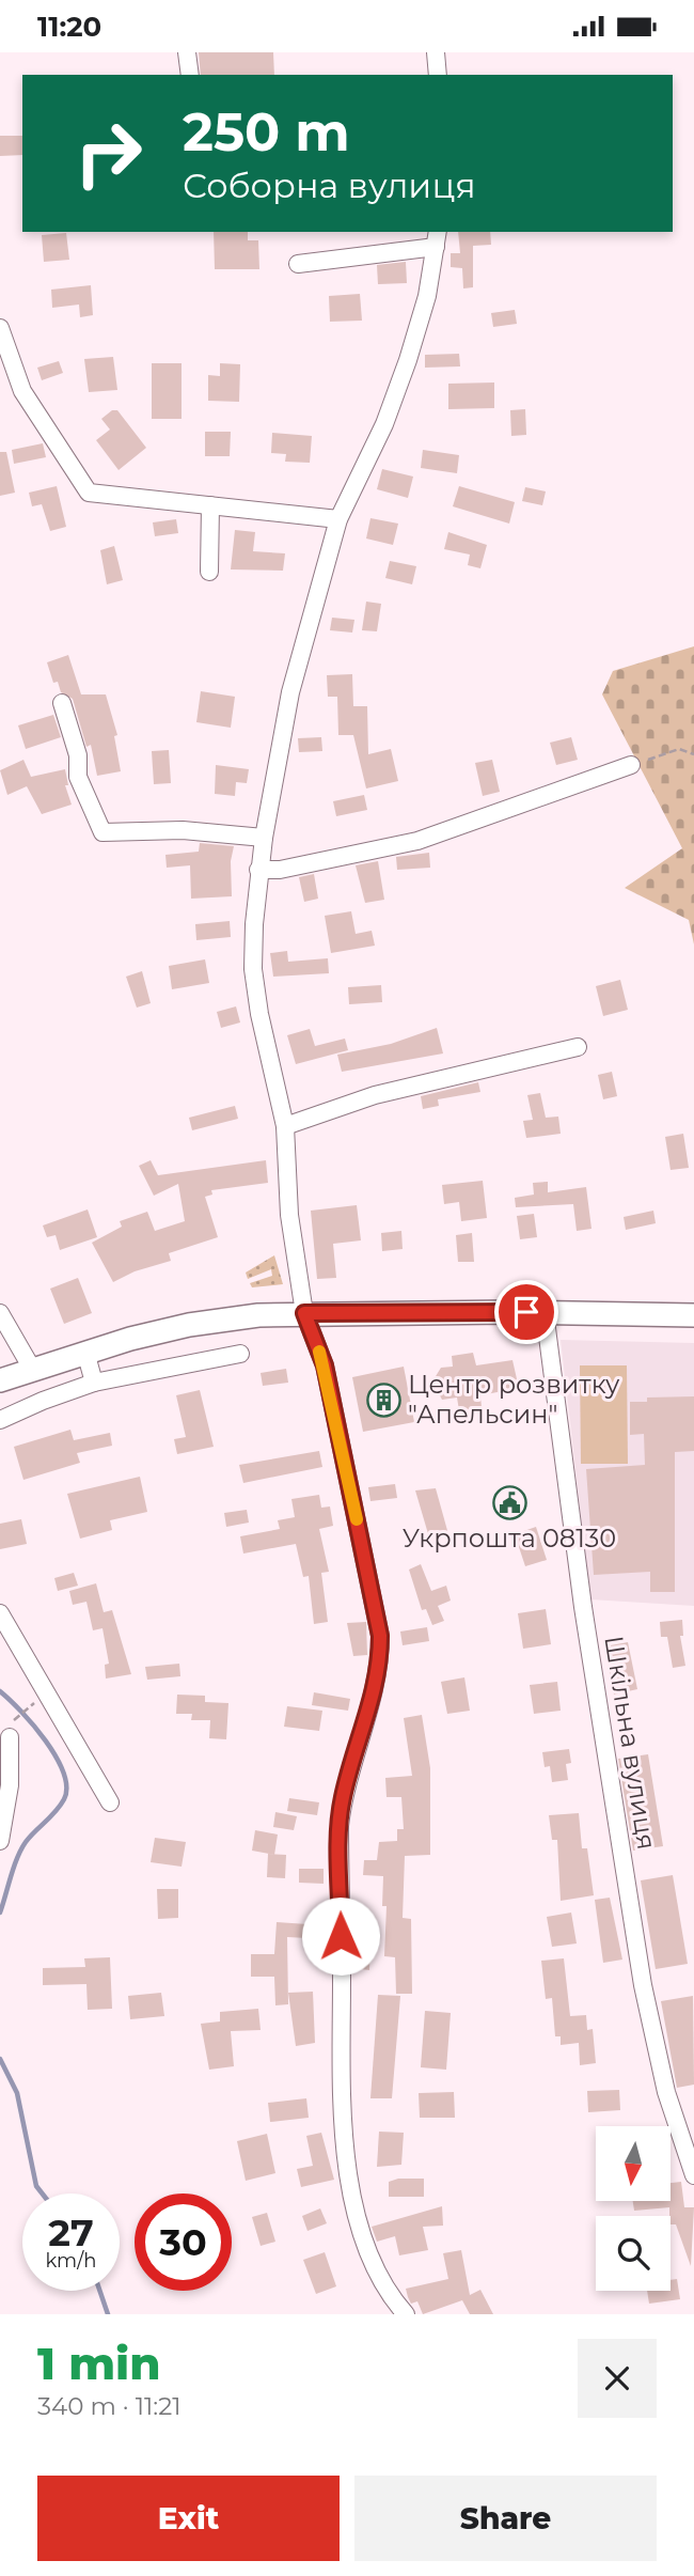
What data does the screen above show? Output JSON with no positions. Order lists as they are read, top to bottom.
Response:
{
  "streets": {
    "street": ["Шкільна вулиця"]
  },
  "places": {
    "building": ["Центр розвитку \"Апельсин\""],
    "public building": ["Укрпошта 08130"]
  },
  "north": "bottom",
  "page": {
    "status": "11:20",
    "turn": ["250 m", "Соборна вулиця"],
    "speed": "27 km/h",
    "limit": "30",
    "heading": ["1 min", "340 m · 11:21"],
    "buttons": ["Exit", "Share"]
  }
}
